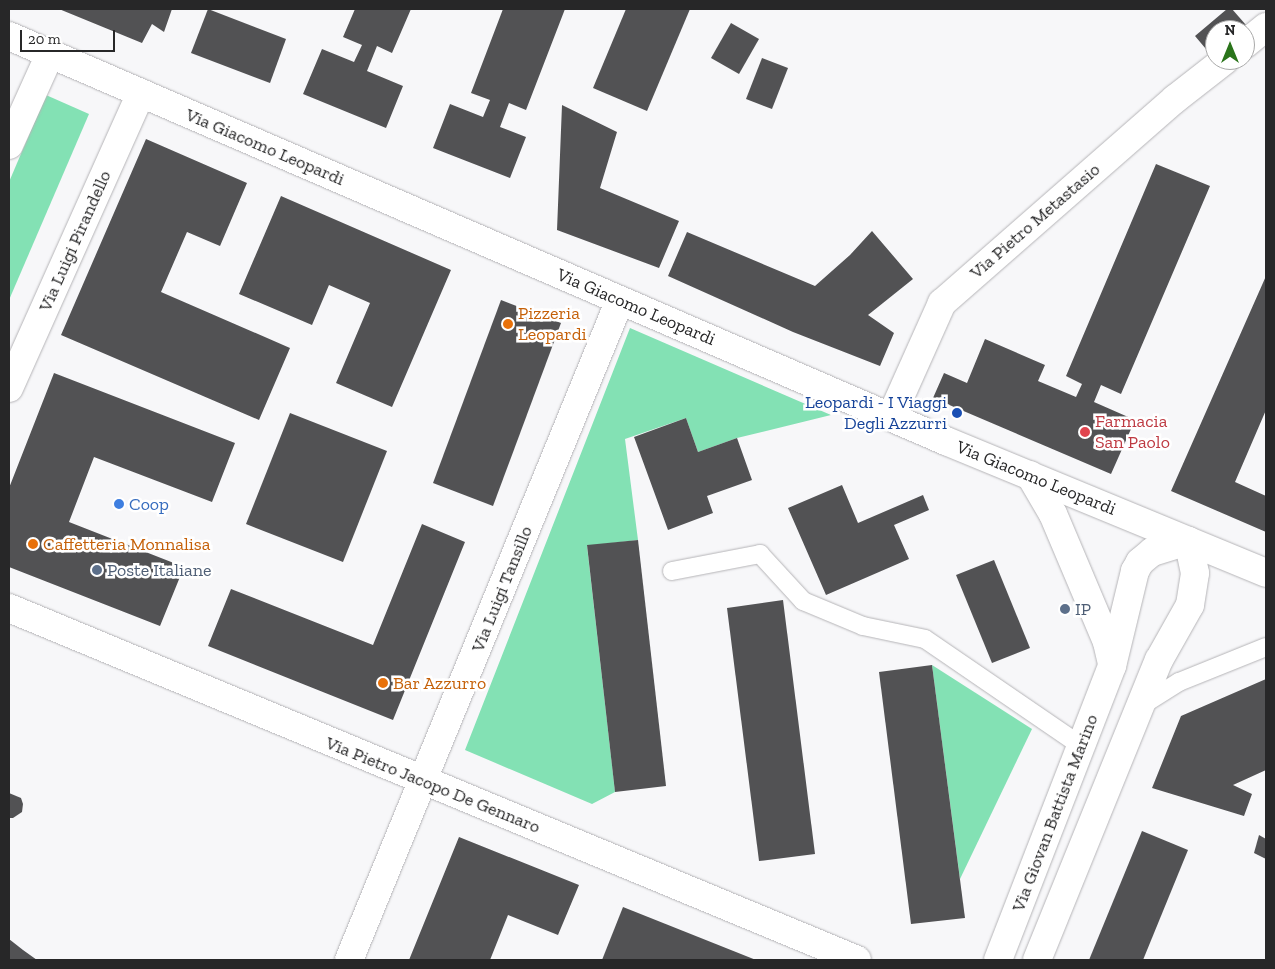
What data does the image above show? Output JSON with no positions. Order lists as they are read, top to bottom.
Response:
{
  "streets": {
    "street": [
      "Via Giacomo Leopardi",
      "Via Pietro Metastasio",
      "Via Luigi Pirandello",
      "Via Luigi Tansillo",
      "Via Pietro Jacopo De Gennaro",
      "Via Giovan Battista Marino"
    ]
  },
  "crossings": [
    ["Via Giacomo Leopardi", "Via Pietro Metastasio"],
    ["Via Giacomo Leopardi", "Via Luigi Pirandello"],
    ["Via Giacomo Leopardi", "Via Luigi Tansillo"],
    ["Via Giacomo Leopardi", "Via Giovan Battista Marino"],
    ["Via Luigi Tansillo", "Via Pietro Jacopo De Gennaro"]
  ],
  "places": [
    "Pizzeria Leopardi",
    "Leopardi - I Viaggi Degli Azzurri",
    "Farmacia San Paolo",
    "Coop",
    "Caffetteria Monnalisa",
    "Poste Italiane",
    "IP",
    "Bar Azzurro"
  ],
  "scale_bar": "20 m",
  "north": "top"
}
